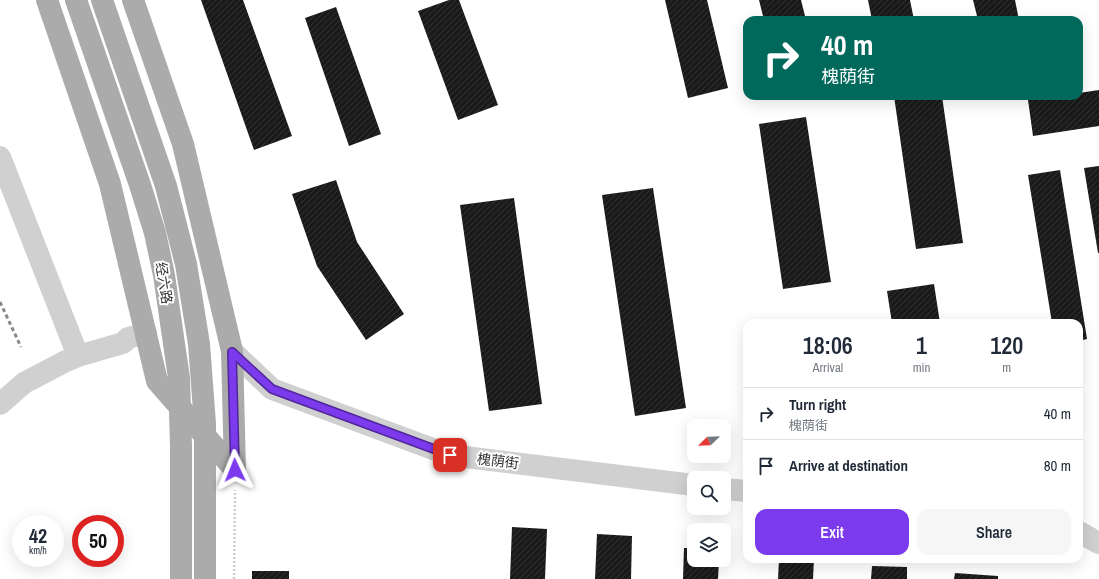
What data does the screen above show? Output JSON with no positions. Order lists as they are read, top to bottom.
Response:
{
  "streets": {
    "main road": ["经六路"],
    "street": ["槐荫街"]
  },
  "north": "bottom left",
  "page": {
    "turn": ["40 m", "槐荫街"],
    "eta": [
      "18:06",
      "Arrival",
      "1",
      "min",
      "120",
      "m"
    ],
    "list": [
      {
        "name": "Turn right",
        "note": "槐荫街",
        "value": "40 m"
      },
      {
        "name": "Arrive at destination",
        "value": "80 m"
      }
    ],
    "buttons": ["Exit", "Share"],
    "speed": "42 km/h",
    "limit": "50"
  }
}
